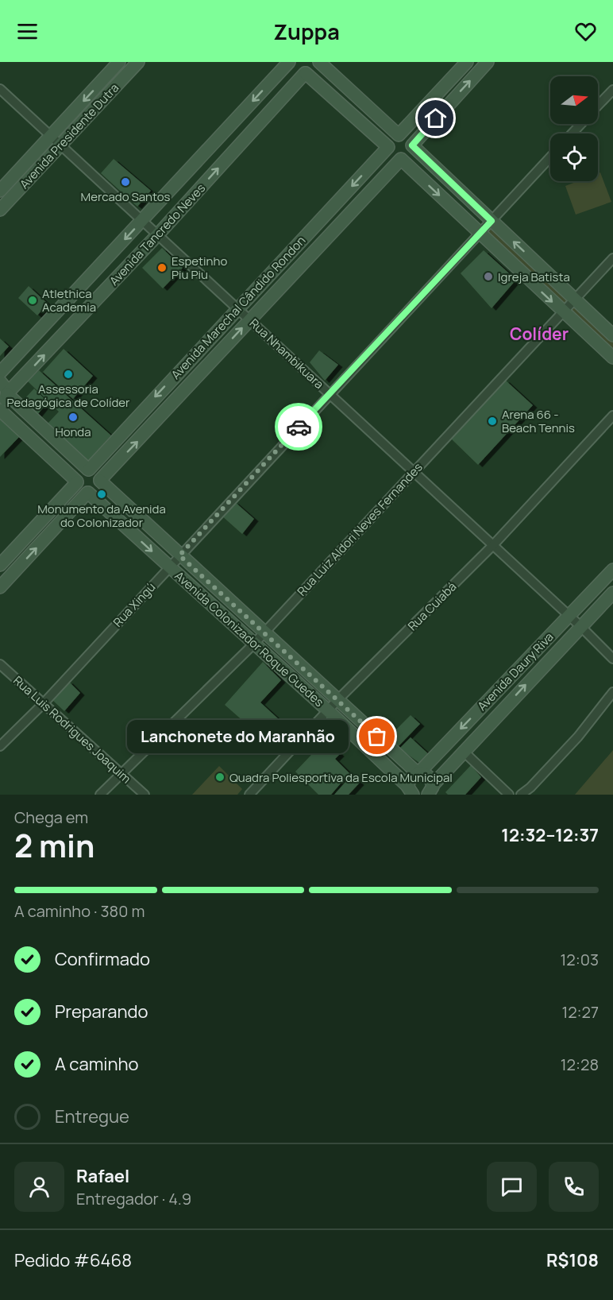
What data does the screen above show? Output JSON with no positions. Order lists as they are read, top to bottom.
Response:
{
  "streets": {
    "street": [
      "Avenida Presidente Dutra",
      "Avenida Tancredo Neves",
      "Avenida Marechal Cândido Rondon",
      "Rua Nhambikuara",
      "Rua Luiz Aldori Neves Fernandes",
      "Rua Xingú",
      "Rua Cuiabá",
      "Avenida Colonizador Roque Guedes",
      "Avenida Daury Riva",
      "Rua Luis Rodrigues Joaquim"
    ]
  },
  "crossings": [
    ["Avenida Presidente Dutra", "Rua Nhambikuara"],
    ["Avenida Tancredo Neves", "Rua Nhambikuara"],
    ["Avenida Marechal Cândido Rondon", "Rua Nhambikuara"],
    ["Avenida Marechal Cândido Rondon", "Avenida Colonizador Roque Guedes"],
    ["Rua Nhambikuara", "Rua Luiz Aldori Neves Fernandes"],
    ["Rua Nhambikuara", "Rua Xingú"],
    ["Rua Nhambikuara", "Rua Cuiabá"],
    ["Rua Nhambikuara", "Avenida Daury Riva"],
    ["Rua Luiz Aldori Neves Fernandes", "Avenida Colonizador Roque Guedes"],
    ["Rua Luiz Aldori Neves Fernandes", "Rua Luis Rodrigues Joaquim"],
    ["Rua Xingú", "Avenida Colonizador Roque Guedes"],
    ["Rua Xingú", "Rua Luis Rodrigues Joaquim"],
    ["Rua Cuiabá", "Avenida Colonizador Roque Guedes"],
    ["Avenida Colonizador Roque Guedes", "Avenida Daury Riva"]
  ],
  "districts": ["Colíder"],
  "places": [
    "Mercado Santos",
    "Espetinho Piu Piu",
    "Igreja Batista",
    "Atlethica Academia",
    "Assessoria Pedagógica de Colíder",
    "Honda",
    "Arena 66 - Beach Tennis",
    "Monumento da Avenida do Colonizador",
    "Lanchonete do Maranhão",
    "Quadra Poliesportiva da Escola Municipal"
  ],
  "north": "right",
  "page": {
    "header": "Zuppa",
    "bubble": "Lanchonete do Maranhão",
    "heading": ["2 min", "Chega em", "12:32–12:37"],
    "panel": [
      "Rafael",
      "Entregador · 4.9",
      "Pedido #6468",
      "R$108"
    ],
    "bar": "A caminho · 380 m",
    "list": [
      ["Confirmado", "12:03"],
      ["Preparando", "12:27"],
      ["A caminho", "12:28"],
      "Entregue"
    ]
  }
}
